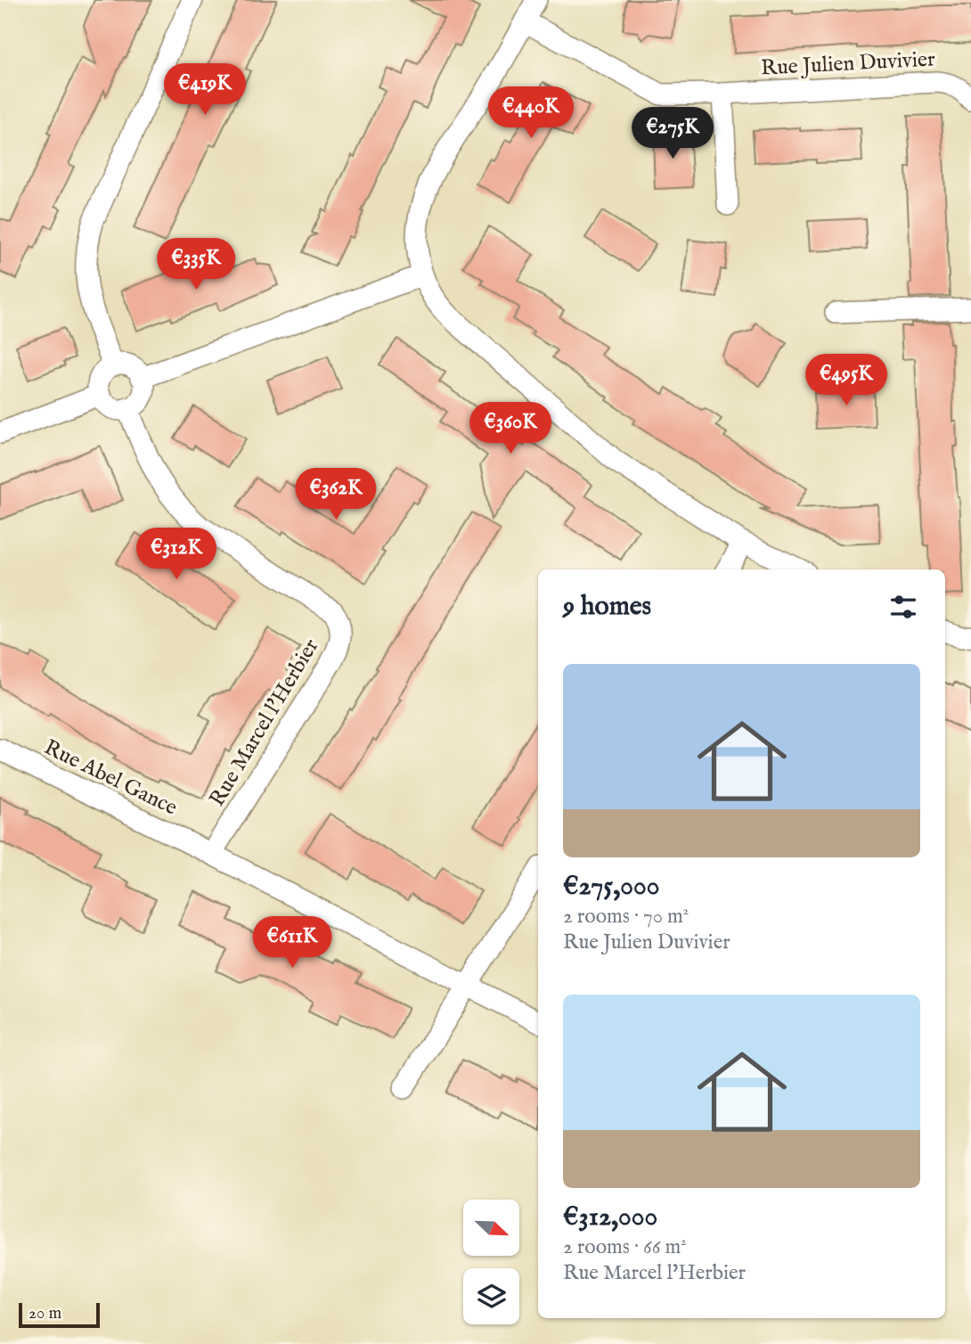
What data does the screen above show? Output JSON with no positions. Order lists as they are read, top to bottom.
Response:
{
  "streets": {
    "street": ["Rue Julien Duvivier", "Rue Marcel l'Herbier", "Rue Abel Gance"]
  },
  "crossings": [
    ["Rue Marcel l'Herbier", "Rue Abel Gance"]
  ],
  "scale_bar": "20 m",
  "north": "bottom right",
  "page": {
    "price": [
      "€419K",
      "€440K",
      "€275K",
      "€335K",
      "€495K",
      "€360K",
      "€362K",
      "€312K",
      "€611K"
    ],
    "heading": "9 homes",
    "list": [
      {
        "name": "€275,000",
        "note": "2 rooms · 70 m² · Rue Julien Duvivier"
      },
      {
        "name": "€312,000",
        "note": "2 rooms · 66 m² · Rue Marcel l'Herbier"
      }
    ],
    "scale": "20 m"
  }
}
